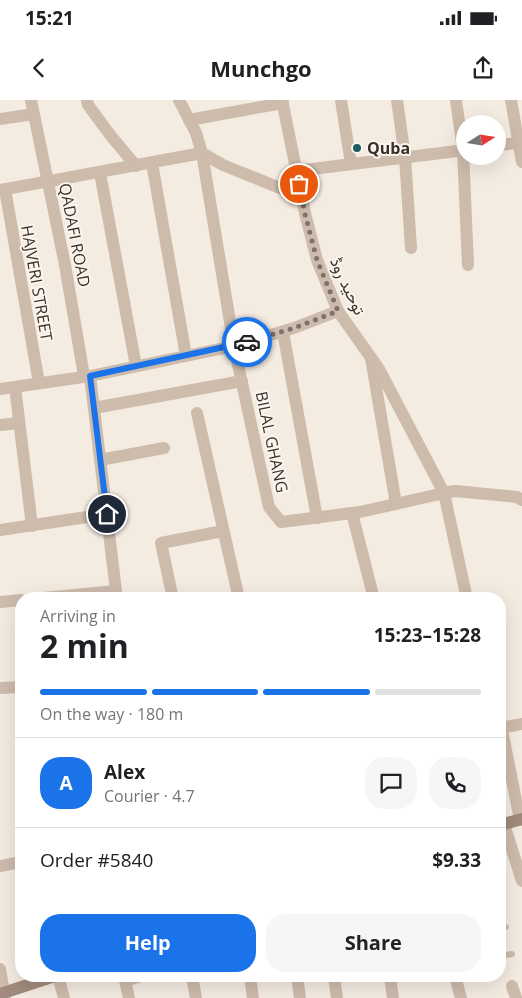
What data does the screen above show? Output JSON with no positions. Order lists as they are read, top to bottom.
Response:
{
  "streets": {
    "street": [
      "QADAFI ROAD",
      "HAJVERI STREET",
      "توحید روڈ",
      "BILAL GHANG"
    ]
  },
  "crossings": [
    ["توحید روڈ", "BILAL GHANG"]
  ],
  "places": ["Quba"],
  "north": "right",
  "page": {
    "status": "15:21",
    "header": "Munchgo",
    "heading": ["2 min", "Arriving in", "15:23–15:28"],
    "panel": [
      "Alex",
      "Courier · 4.7",
      "Order #5840",
      "$9.33"
    ],
    "bar": "On the way · 180 m",
    "round": "A",
    "buttons": ["Help", "Share"]
  }
}
